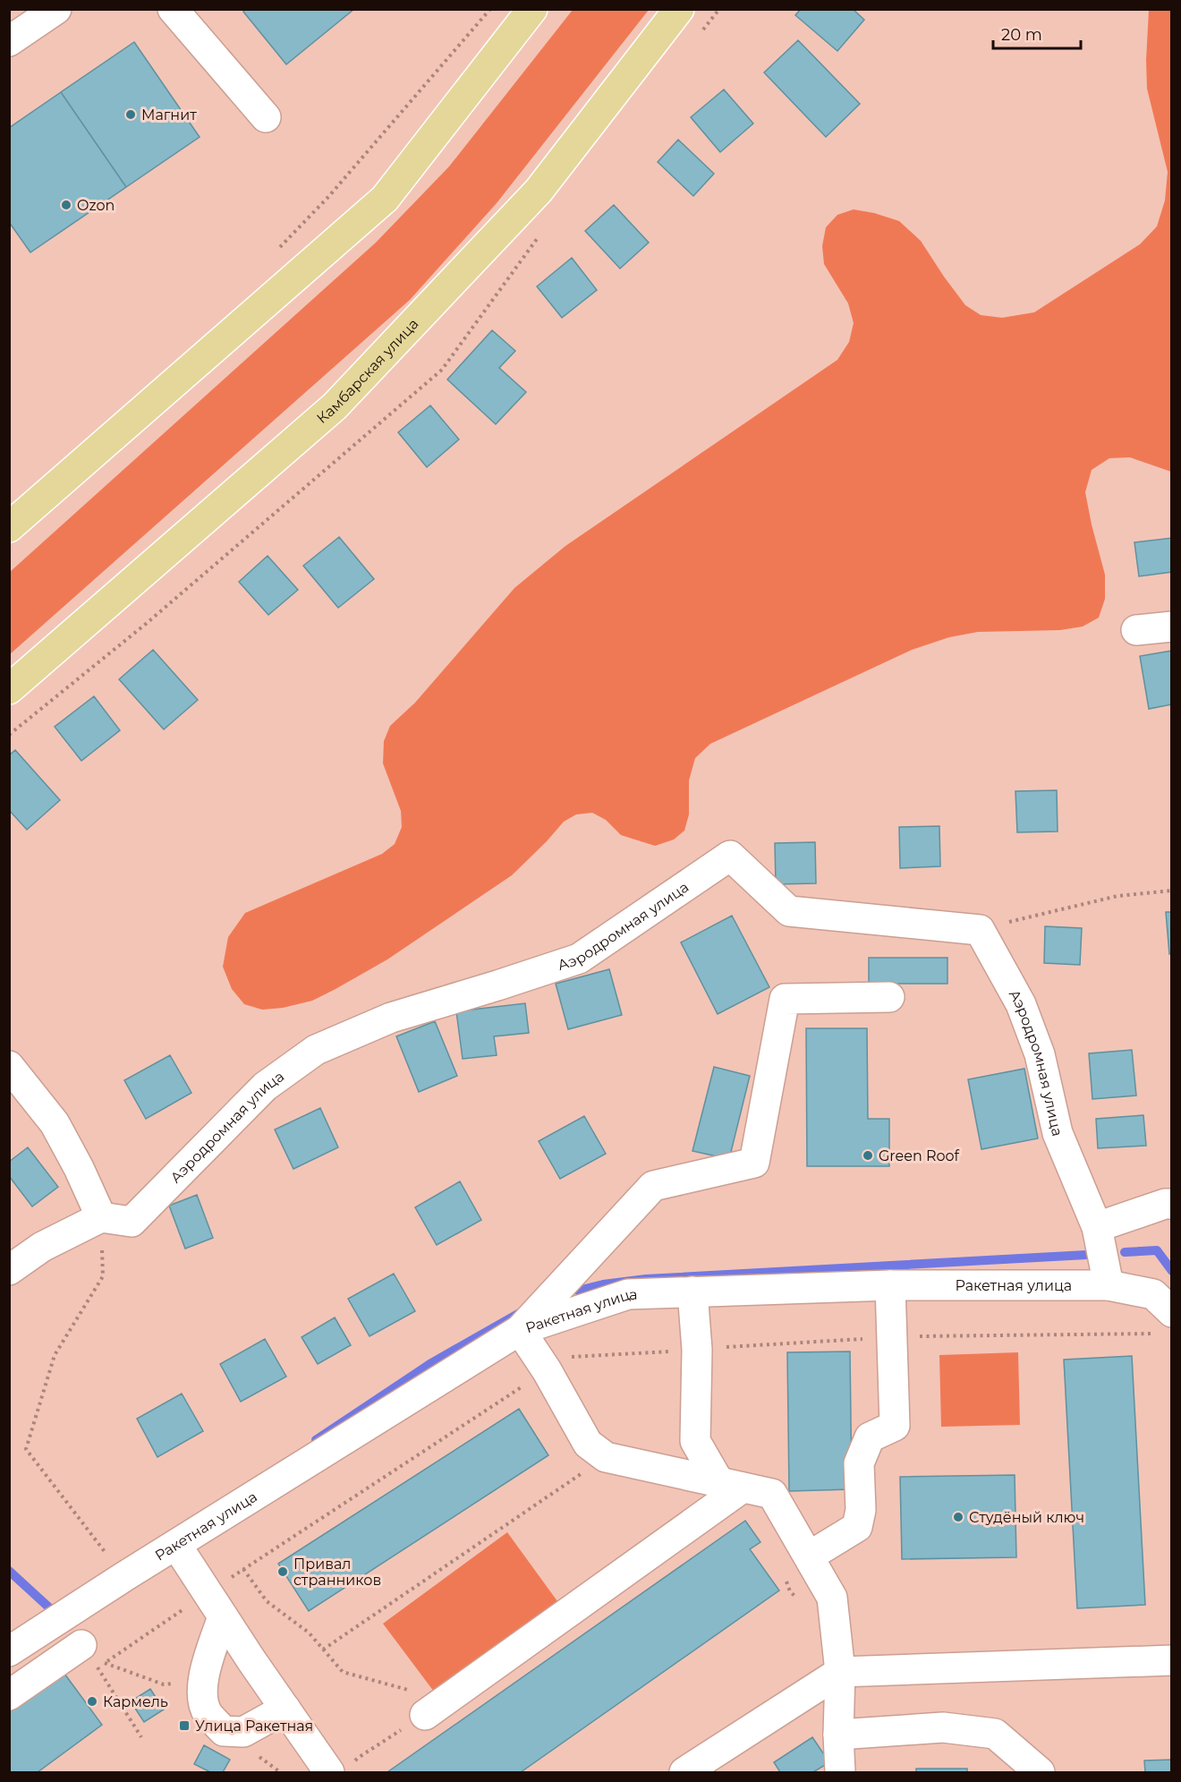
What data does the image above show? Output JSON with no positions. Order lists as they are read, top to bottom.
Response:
{
  "streets": {
    "main road": ["Камбарская улица"],
    "street": ["Аэродромная улица", "Ракетная улица"]
  },
  "places": {
    "other": [
      "Магнит",
      "Ozon",
      "Green Roof",
      "Студёный ключ",
      "Привал странников",
      "Кармель"
    ],
    "transit": ["Улица Ракетная"]
  },
  "scale_bar": "20 m"
}
